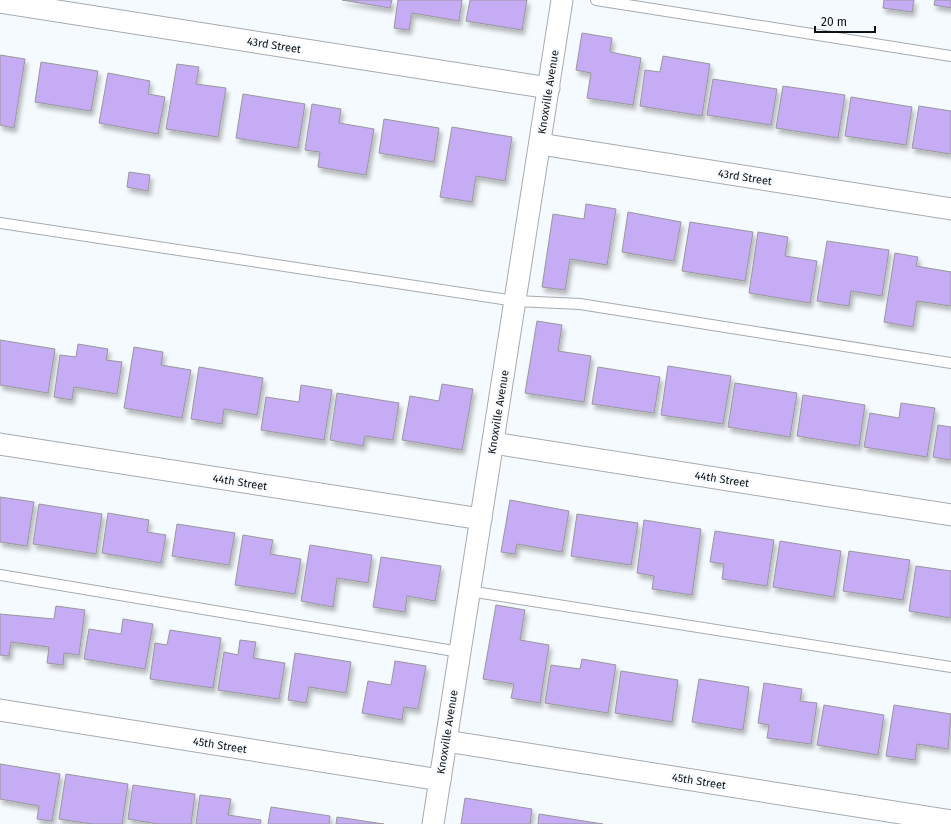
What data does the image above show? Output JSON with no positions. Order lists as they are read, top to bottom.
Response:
{
  "streets": {
    "street": [
      "43rd Street",
      "Knoxville Avenue",
      "44th Street",
      "45th Street"
    ]
  },
  "crossings": [
    ["43rd Street", "Knoxville Avenue"],
    ["Knoxville Avenue", "44th Street"],
    ["Knoxville Avenue", "45th Street"]
  ],
  "scale_bar": "20 m"
}
